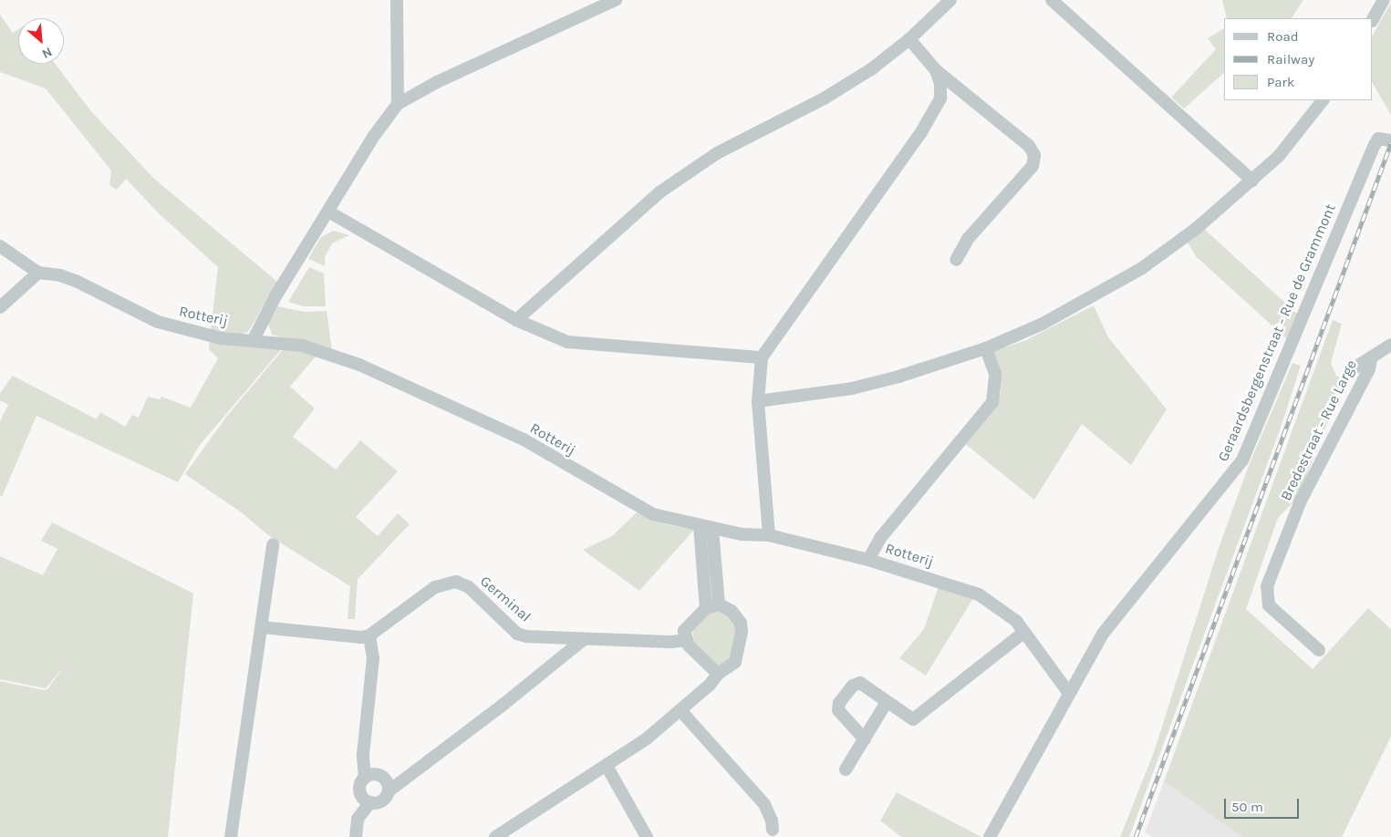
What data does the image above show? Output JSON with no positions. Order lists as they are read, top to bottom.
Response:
{
  "streets": {
    "street": [
      "Rotterij",
      "Geraardsbergenstraat - Rue de Grammont",
      "Bredestraat - Rue Large",
      "Germinal"
    ]
  },
  "crossings": [
    ["Rotterij", "Geraardsbergenstraat - Rue de Grammont"]
  ],
  "legend": ["Road", "Railway", "Park"],
  "scale_bar": "50 m",
  "north": "bottom right"
}
